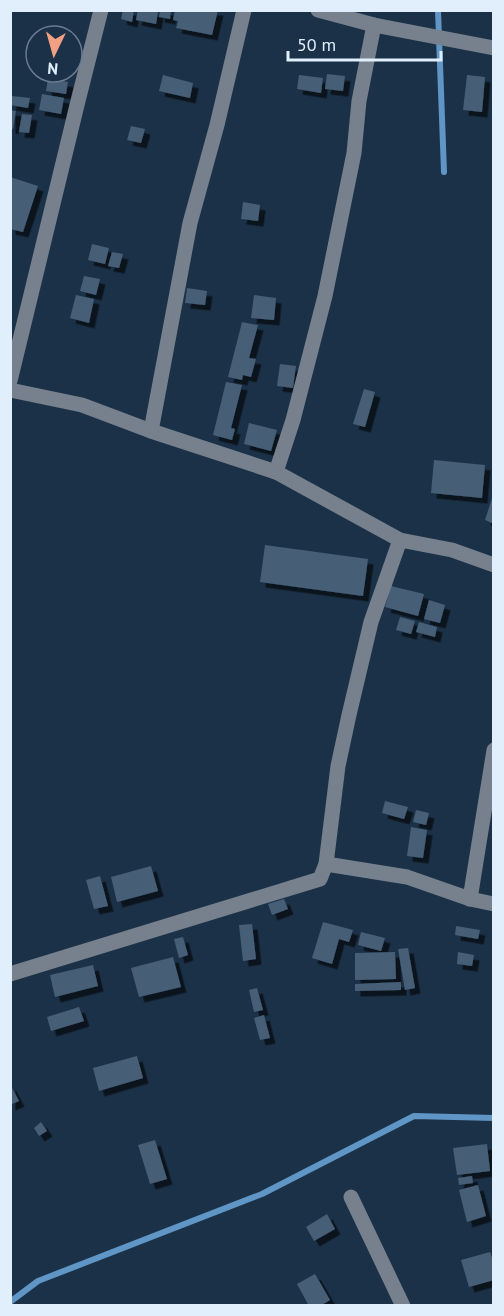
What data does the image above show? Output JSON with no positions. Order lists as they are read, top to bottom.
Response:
{
  "scale_bar": "50 m",
  "north": "bottom"
}
